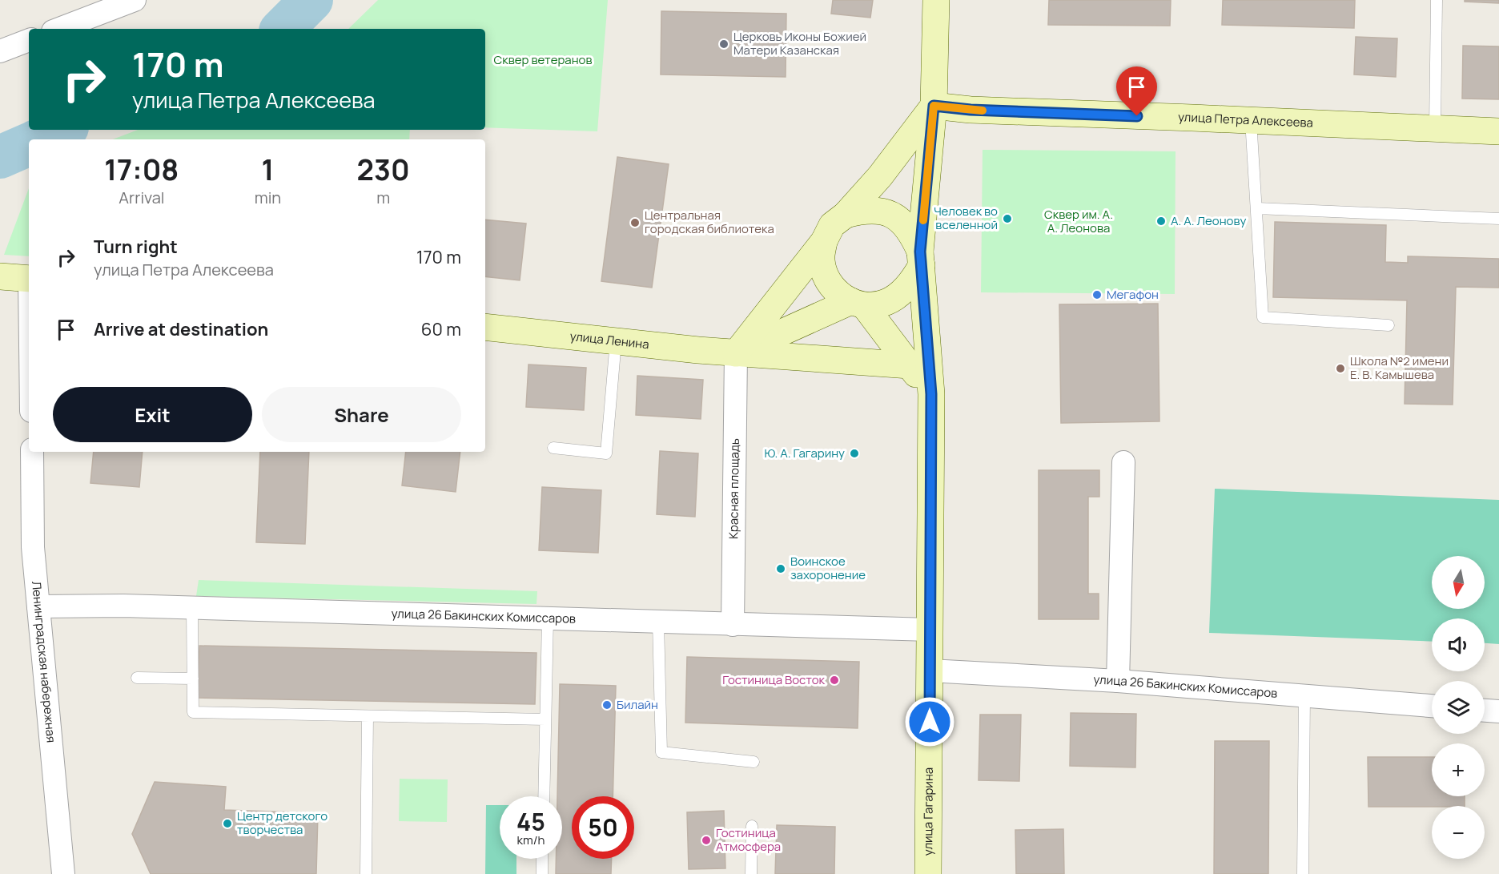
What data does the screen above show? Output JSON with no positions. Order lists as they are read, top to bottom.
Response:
{
  "streets": {
    "main road": ["улица Петра Алексеева", "улица Ленина", "улица Гагарина"],
    "street": ["Красная площадь", "улица 26 Бакинских Комиссаров", "Ленинградская набережная"]
  },
  "crossings": [
    ["улица Петра Алексеева", "улица Гагарина"],
    ["улица Ленина", "Красная площадь"],
    ["Красная площадь", "улица 26 Бакинских Комиссаров"],
    ["улица 26 Бакинских Комиссаров", "Ленинградская набережная"],
    ["улица 26 Бакинских Комиссаров", "улица Гагарина"]
  ],
  "parks": ["Сквер ветеранов", "Сквер им. А. А. Леонова"],
  "places": [
    "Церковь Иконы Божией Матери Казанская",
    "Человек во вселенной",
    "А. А. Леонову",
    "Центральная городская библиотека",
    "Мегафон",
    "Школа №2 имени Е. В. Камышева",
    "Ю. А. Гагарину",
    "Воинское захоронение",
    "Гостиница Восток",
    "Билайн",
    "Центр детского творчества",
    "Гостиница Атмосфера"
  ],
  "north": "bottom",
  "page": {
    "turn": ["170 m", "улица Петра Алексеева"],
    "eta": [
      "17:08",
      "Arrival",
      "1",
      "min",
      "230",
      "m"
    ],
    "list": [
      {
        "name": "Turn right",
        "note": "улица Петра Алексеева",
        "value": "170 m"
      },
      {
        "name": "Arrive at destination",
        "value": "60 m"
      }
    ],
    "buttons": ["Exit", "Share"],
    "map_buttons": ["+", "−"],
    "speed": "45 km/h",
    "limit": "50"
  }
}
